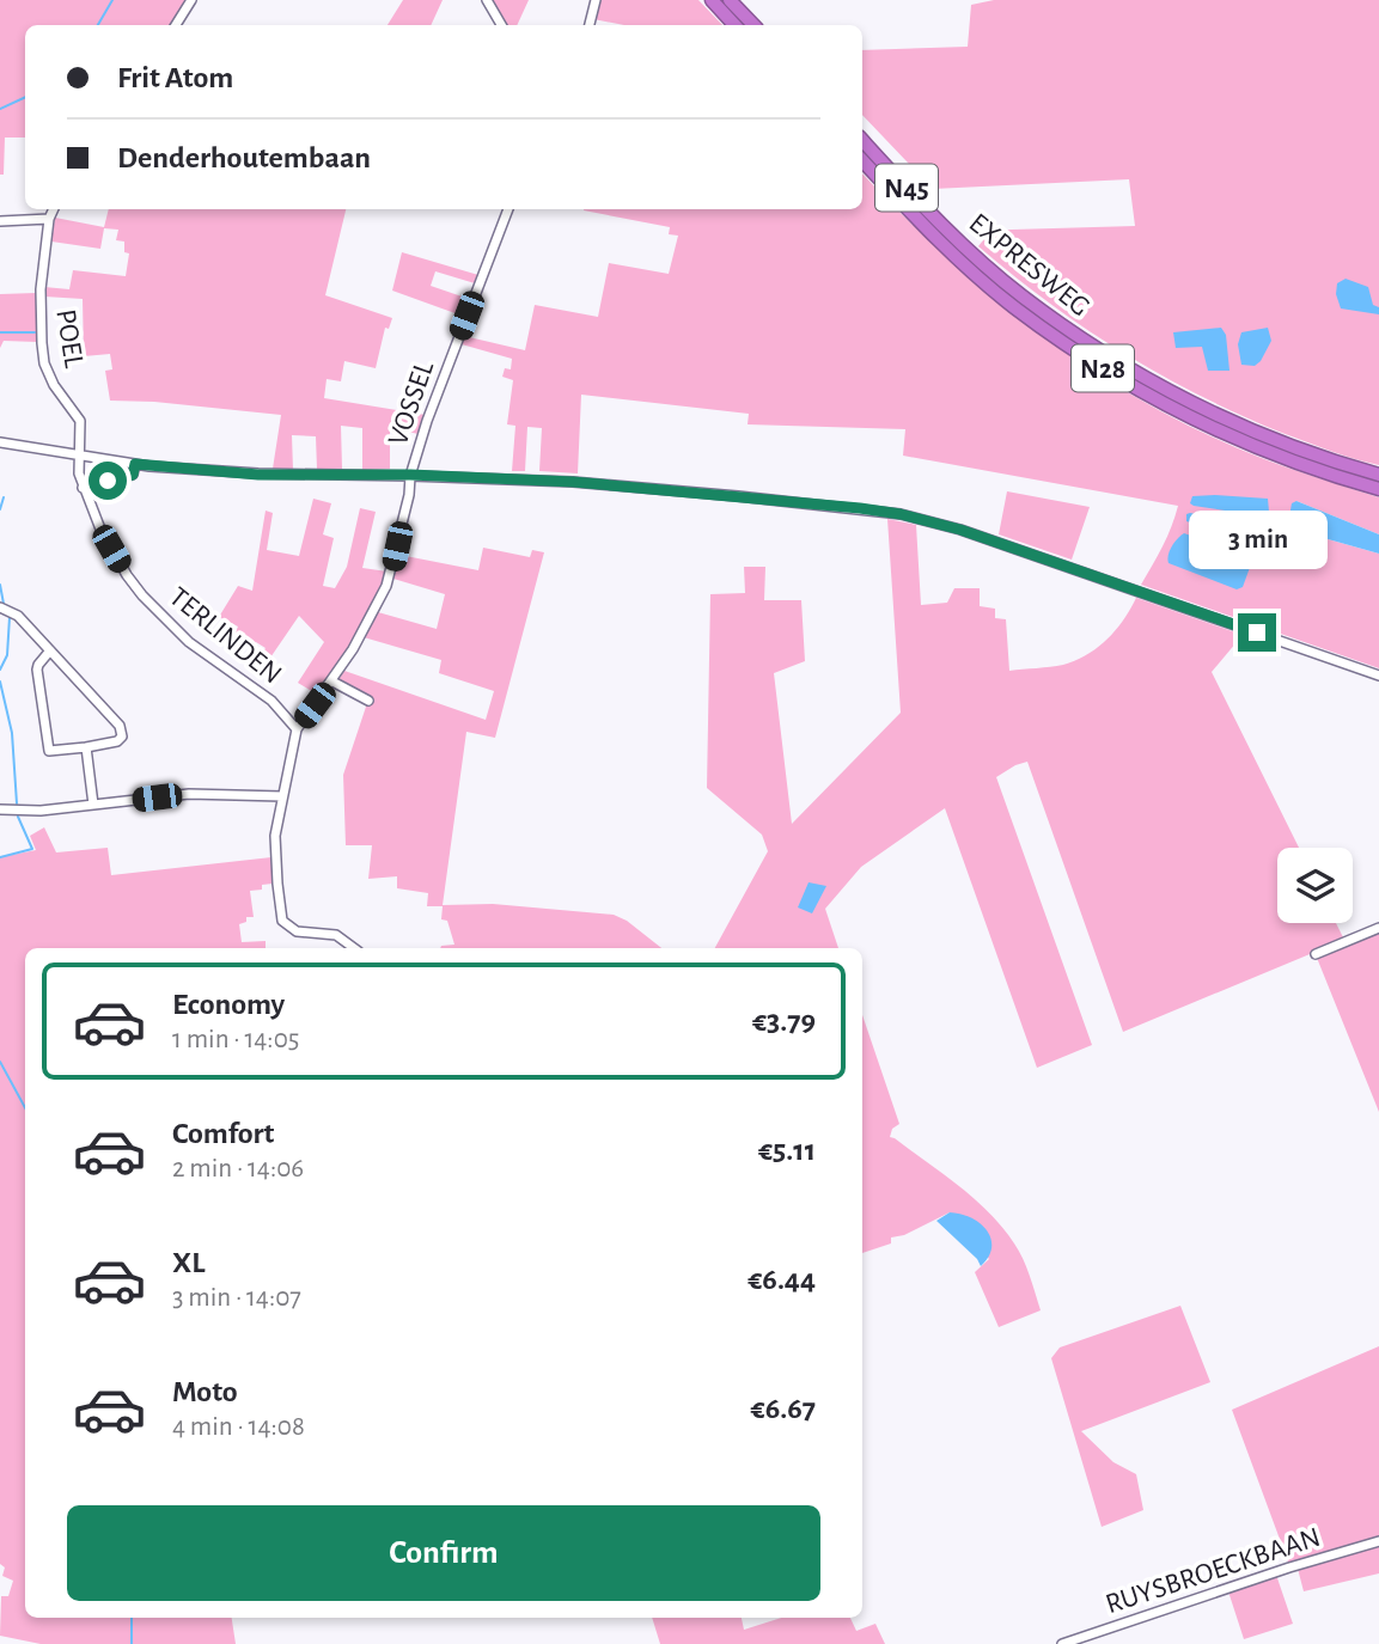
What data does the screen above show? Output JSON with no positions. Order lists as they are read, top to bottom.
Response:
{
  "streets": {
    "highway": ["N45", "EXPRESWEG", "N28"],
    "street": [
      "POEL",
      "VOSSEL",
      "TERLINDEN",
      "RUYSBROECKBAAN"
    ]
  },
  "crossings": [
    ["POEL", "TERLINDEN"],
    ["VOSSEL", "TERLINDEN"]
  ],
  "page": {
    "banner": ["Frit Atom", "Denderhoutembaan"],
    "bubble": "3 min",
    "list": [
      {
        "name": "Economy",
        "note": "1 min · 14:05",
        "value": "€3.79"
      },
      {
        "name": "Comfort",
        "note": "2 min · 14:06",
        "value": "€5.11"
      },
      {
        "name": "XL",
        "note": "3 min · 14:07",
        "value": "€6.44"
      },
      {
        "name": "Moto",
        "note": "4 min · 14:08",
        "value": "€6.67"
      }
    ],
    "buttons": "Confirm"
  }
}
